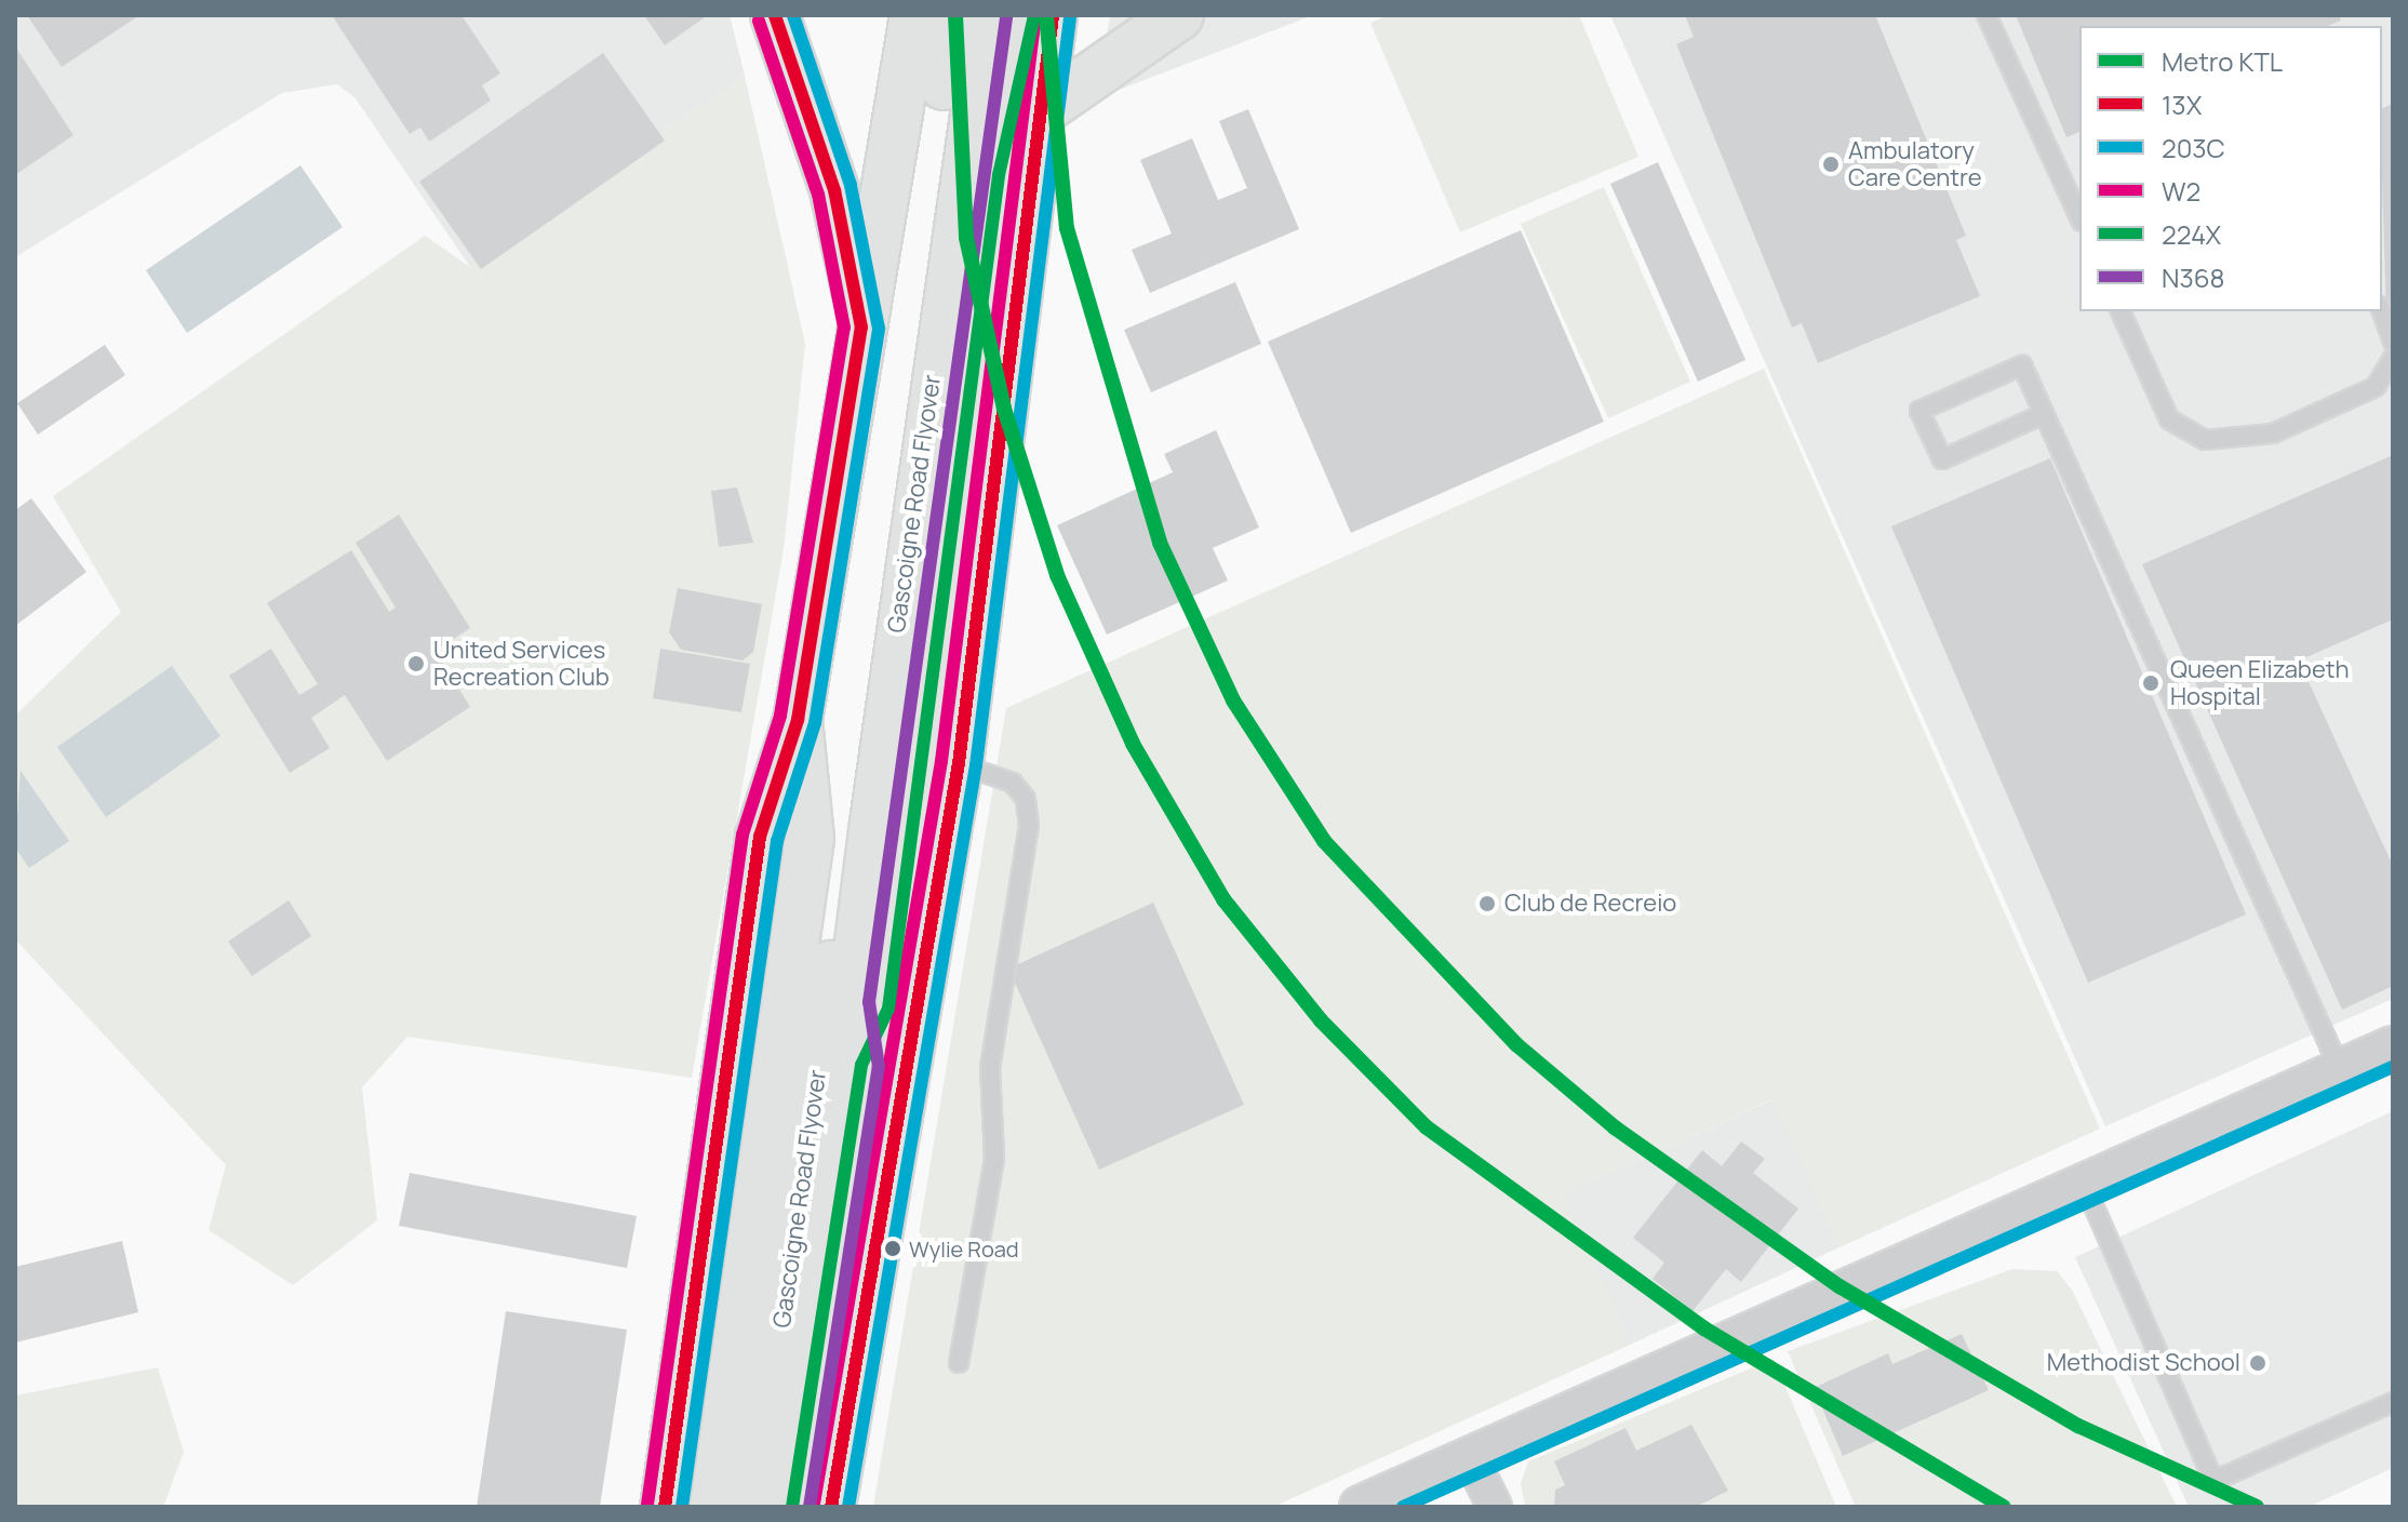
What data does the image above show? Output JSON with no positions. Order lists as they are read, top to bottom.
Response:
{
  "streets": {
    "main road": ["Gascoigne Road Flyover"]
  },
  "places": [
    "Ambulatory Care Centre",
    "United Services Recreation Club",
    "Queen Elizabeth Hospital",
    "Club de Recreio",
    "Wylie Road",
    "Methodist School"
  ],
  "lines": [
    "metro line KTL",
    "transit line 13X",
    "transit line 203C",
    "transit line W2",
    "transit line 224X",
    "transit line N368"
  ],
  "legend": [
    "Metro KTL",
    "13X",
    "203C",
    "W2",
    "224X",
    "N368"
  ]
}
